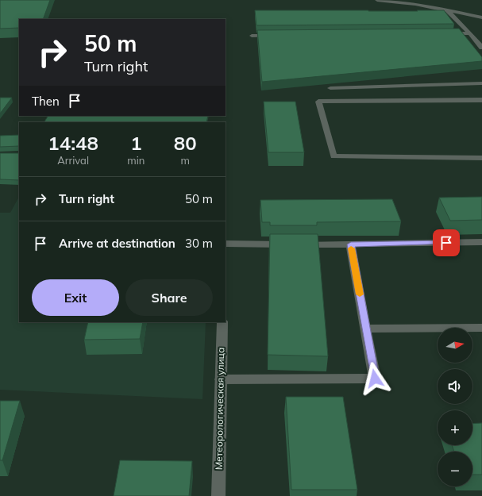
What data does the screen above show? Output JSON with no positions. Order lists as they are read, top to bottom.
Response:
{
  "streets": {
    "street": ["Метеорологическая улица"]
  },
  "north": "right",
  "page": {
    "turn": ["50 m", "Turn right"],
    "then": "Then",
    "eta": [
      "14:48",
      "Arrival",
      "1",
      "min",
      "80",
      "m"
    ],
    "list": [
      {
        "name": "Turn right",
        "value": "50 m"
      },
      {
        "name": "Arrive at destination",
        "value": "30 m"
      }
    ],
    "buttons": ["Exit", "Share"],
    "map_buttons": ["+", "−"]
  }
}
